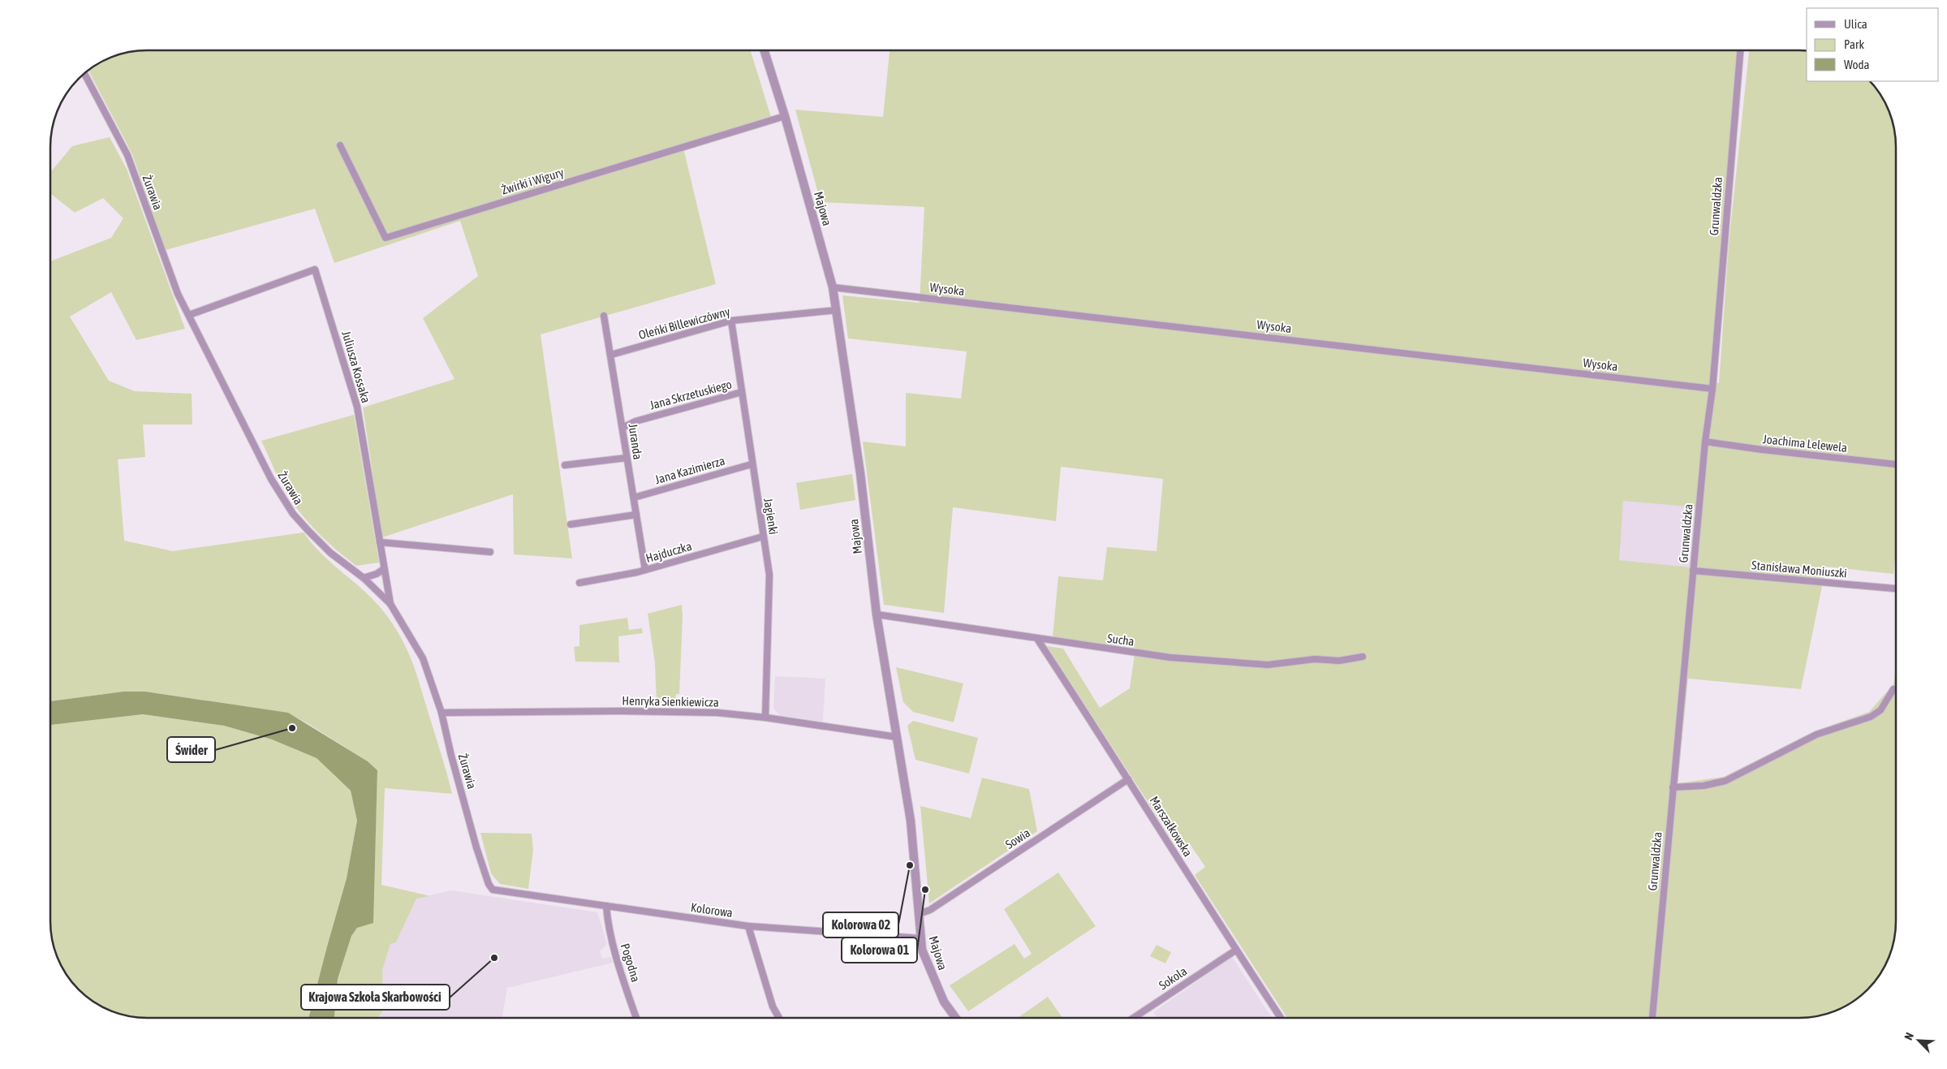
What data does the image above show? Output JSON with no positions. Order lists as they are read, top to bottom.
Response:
{
  "streets": {
    "street": [
      "Żwirki i Wigury",
      "Żurawia",
      "Grunwaldzka",
      "Majowa",
      "Wysoka",
      "Oleńki Billewiczówny",
      "Juliusza Kossaka",
      "Jana Skrzetuskiego",
      "Juranda",
      "Joachima Lelewela",
      "Jana Kazimierza",
      "Jagienki",
      "Hajduczka",
      "Stanisława Moniuszki",
      "Sucha",
      "Henryka Sienkiewicza",
      "Marszałkowska",
      "Sowia",
      "Kolorowa",
      "Pogodna",
      "Sokola"
    ]
  },
  "crossings": [
    ["Żwirki i Wigury", "Majowa"],
    ["Żurawia", "Juliusza Kossaka"],
    ["Żurawia", "Henryka Sienkiewicza"],
    ["Żurawia", "Kolorowa"],
    ["Grunwaldzka", "Wysoka"],
    ["Grunwaldzka", "Joachima Lelewela"],
    ["Grunwaldzka", "Stanisława Moniuszki"],
    ["Majowa", "Wysoka"],
    ["Majowa", "Oleńki Billewiczówny"],
    ["Majowa", "Sucha"],
    ["Majowa", "Henryka Sienkiewicza"],
    ["Majowa", "Sowia"],
    ["Majowa", "Kolorowa"],
    ["Oleńki Billewiczówny", "Juranda"],
    ["Oleńki Billewiczówny", "Jagienki"],
    ["Jana Skrzetuskiego", "Juranda"],
    ["Jana Skrzetuskiego", "Jagienki"],
    ["Juranda", "Jana Kazimierza"],
    ["Juranda", "Hajduczka"],
    ["Jana Kazimierza", "Jagienki"],
    ["Jagienki", "Hajduczka"],
    ["Jagienki", "Henryka Sienkiewicza"],
    ["Sucha", "Marszałkowska"],
    ["Marszałkowska", "Sowia"],
    ["Marszałkowska", "Sokola"],
    ["Kolorowa", "Pogodna"]
  ],
  "places": [
    "Świder",
    "Kolorowa 02",
    "Kolorowa 01",
    "Krajowa Szkoła Skarbowości"
  ],
  "legend": ["Ulica", "Park", "Woda"],
  "north": "top left"
}
